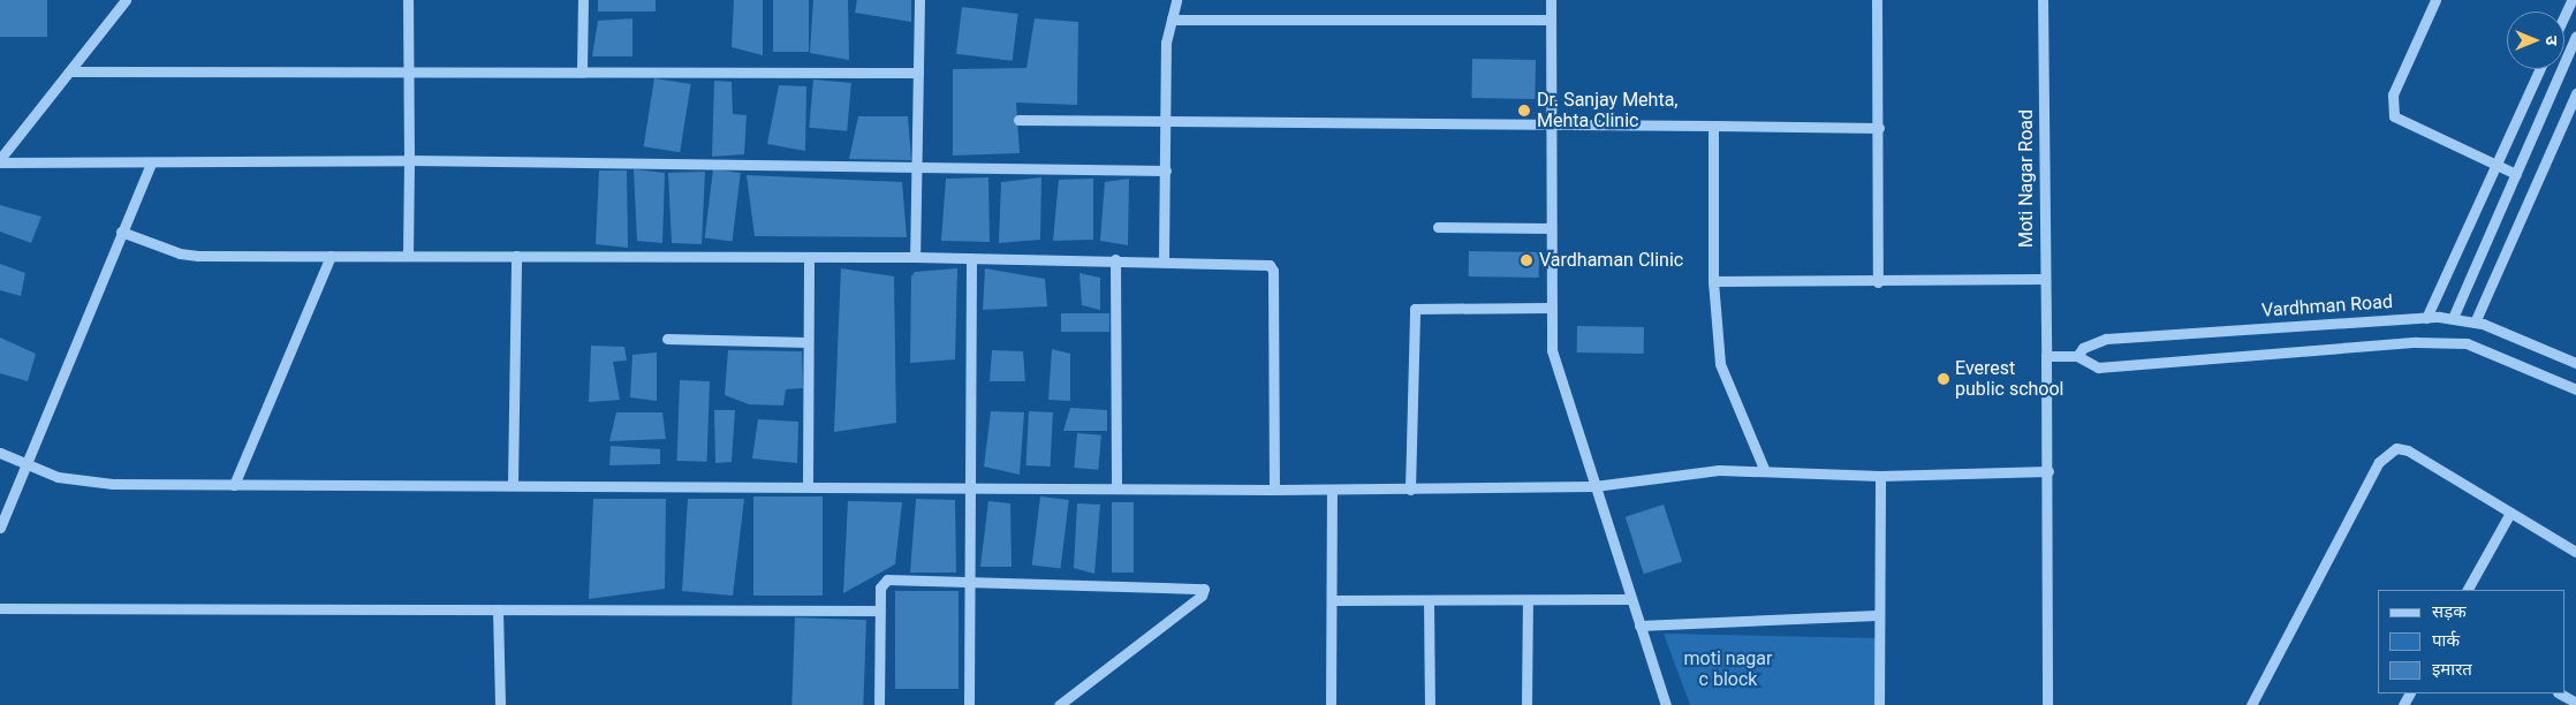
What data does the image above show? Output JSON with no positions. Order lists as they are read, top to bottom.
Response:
{
  "streets": {
    "street": ["Moti Nagar Road", "Vardhman Road"]
  },
  "parks": ["moti nagar c block"],
  "places": ["Dr. Sanjay Mehta, Mehta Clinic", "Vardhaman Clinic", "Everest public school"],
  "legend": ["सड़क", "पार्क", "इमारत"],
  "north": "right"
}
